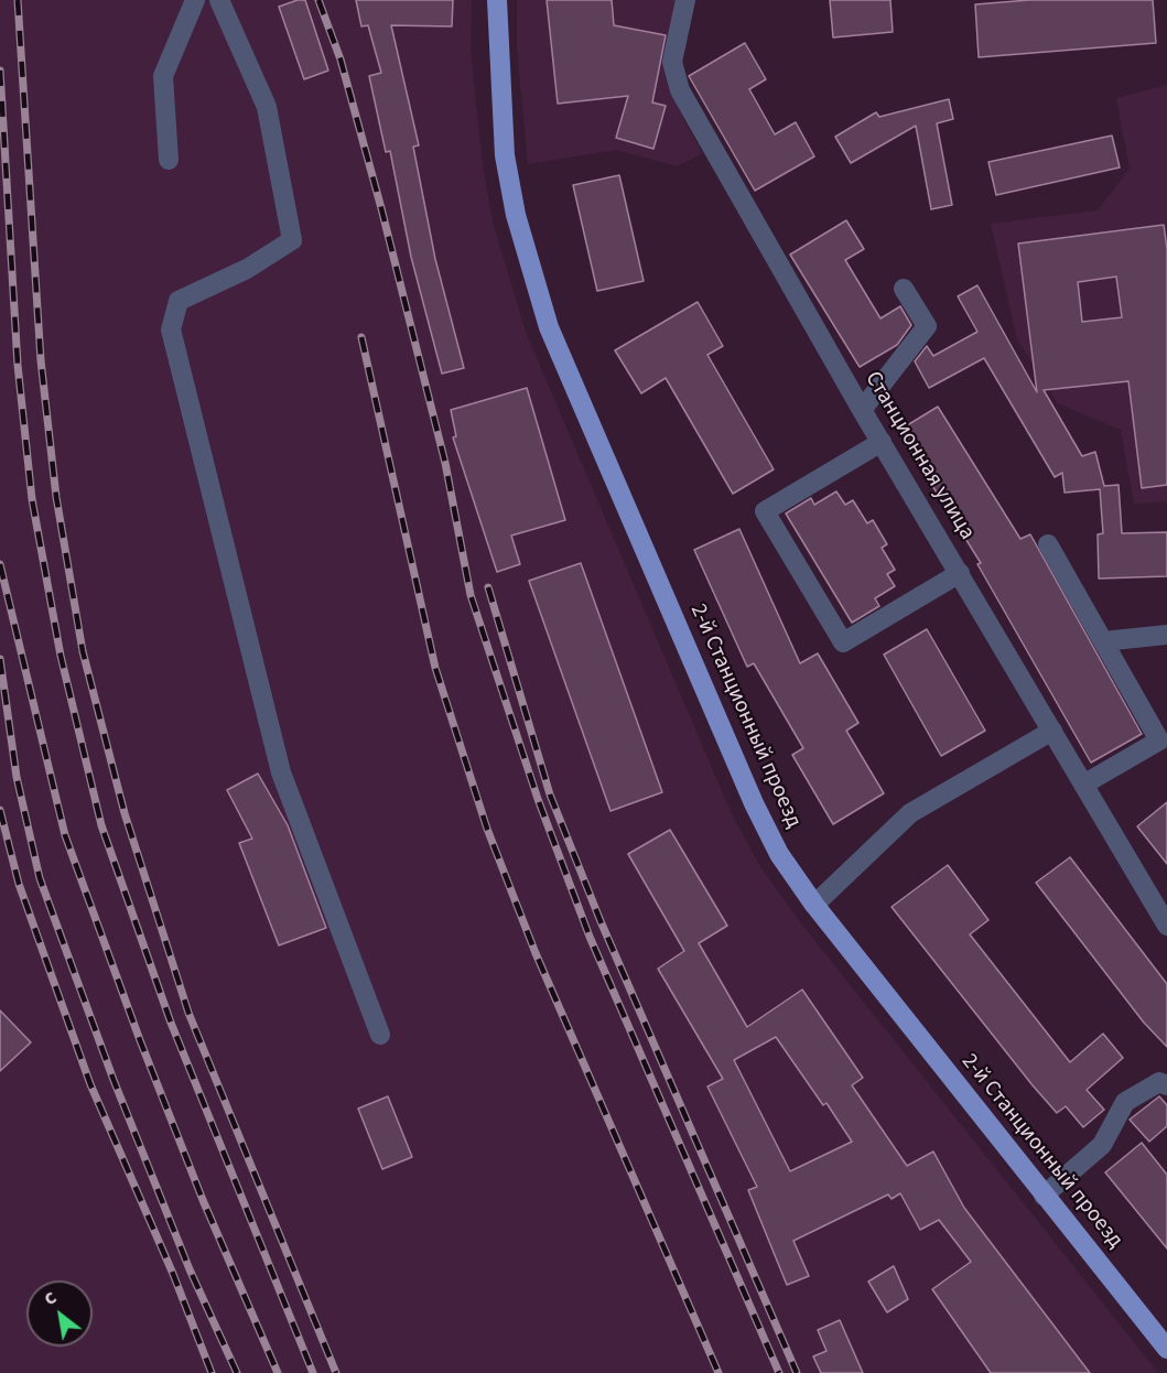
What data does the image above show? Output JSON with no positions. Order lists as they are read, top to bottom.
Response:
{
  "streets": {
    "main road": ["2-й Станционный проезд"],
    "street": ["Станционная улица"]
  },
  "north": "top left"
}
